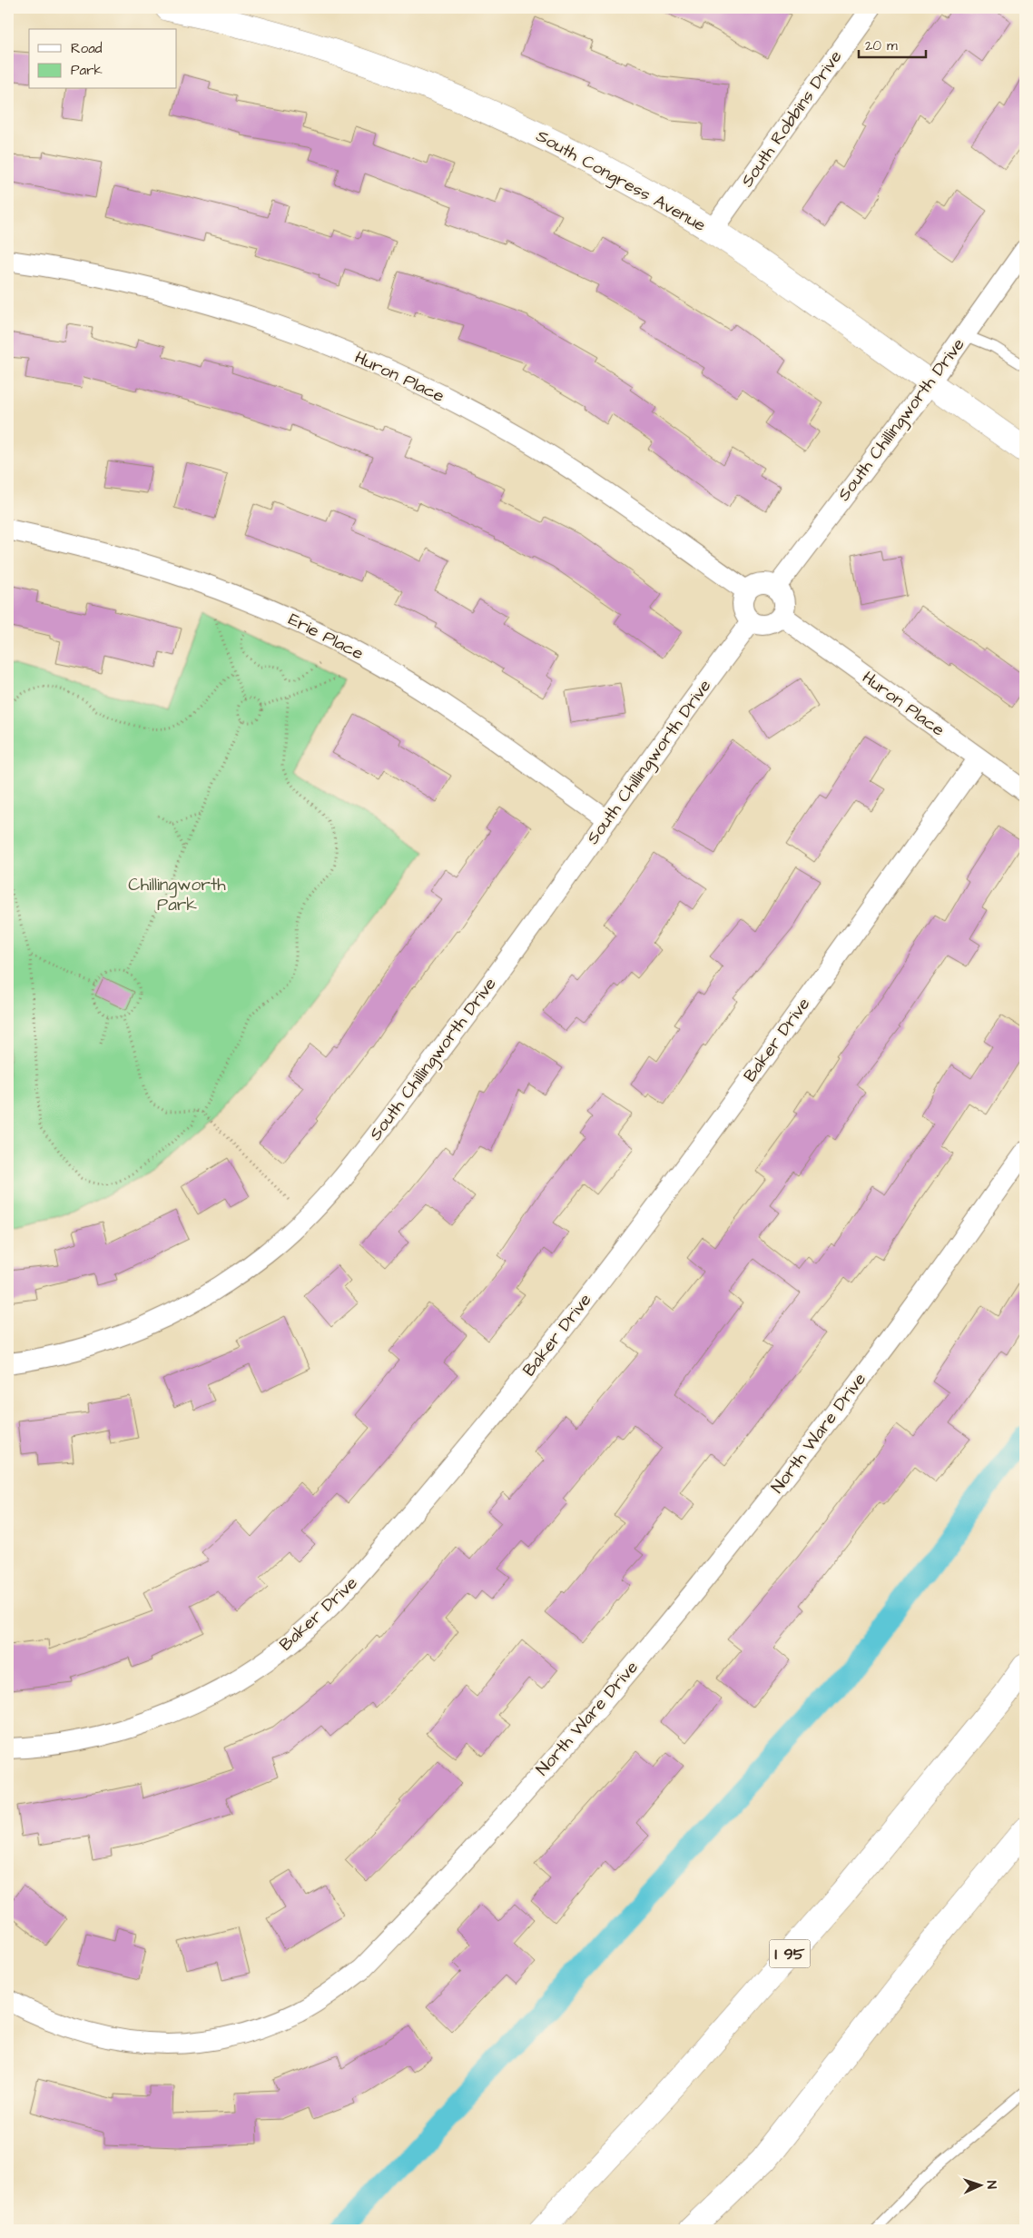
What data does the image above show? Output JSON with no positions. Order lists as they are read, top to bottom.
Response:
{
  "streets": {
    "main road": ["South Congress Avenue", "I 95"],
    "street": [
      "South Robbins Drive",
      "Huron Place",
      "South Chillingworth Drive",
      "Erie Place",
      "Baker Drive",
      "North Ware Drive"
    ]
  },
  "crossings": [
    ["South Robbins Drive", "South Congress Avenue"],
    ["South Congress Avenue", "South Chillingworth Drive"],
    ["Huron Place", "South Chillingworth Drive"],
    ["Huron Place", "Baker Drive"],
    ["South Chillingworth Drive", "Erie Place"]
  ],
  "parks": ["Chillingworth Park"],
  "legend": ["Road", "Park"],
  "scale_bar": "20 m",
  "north": "right"
}
